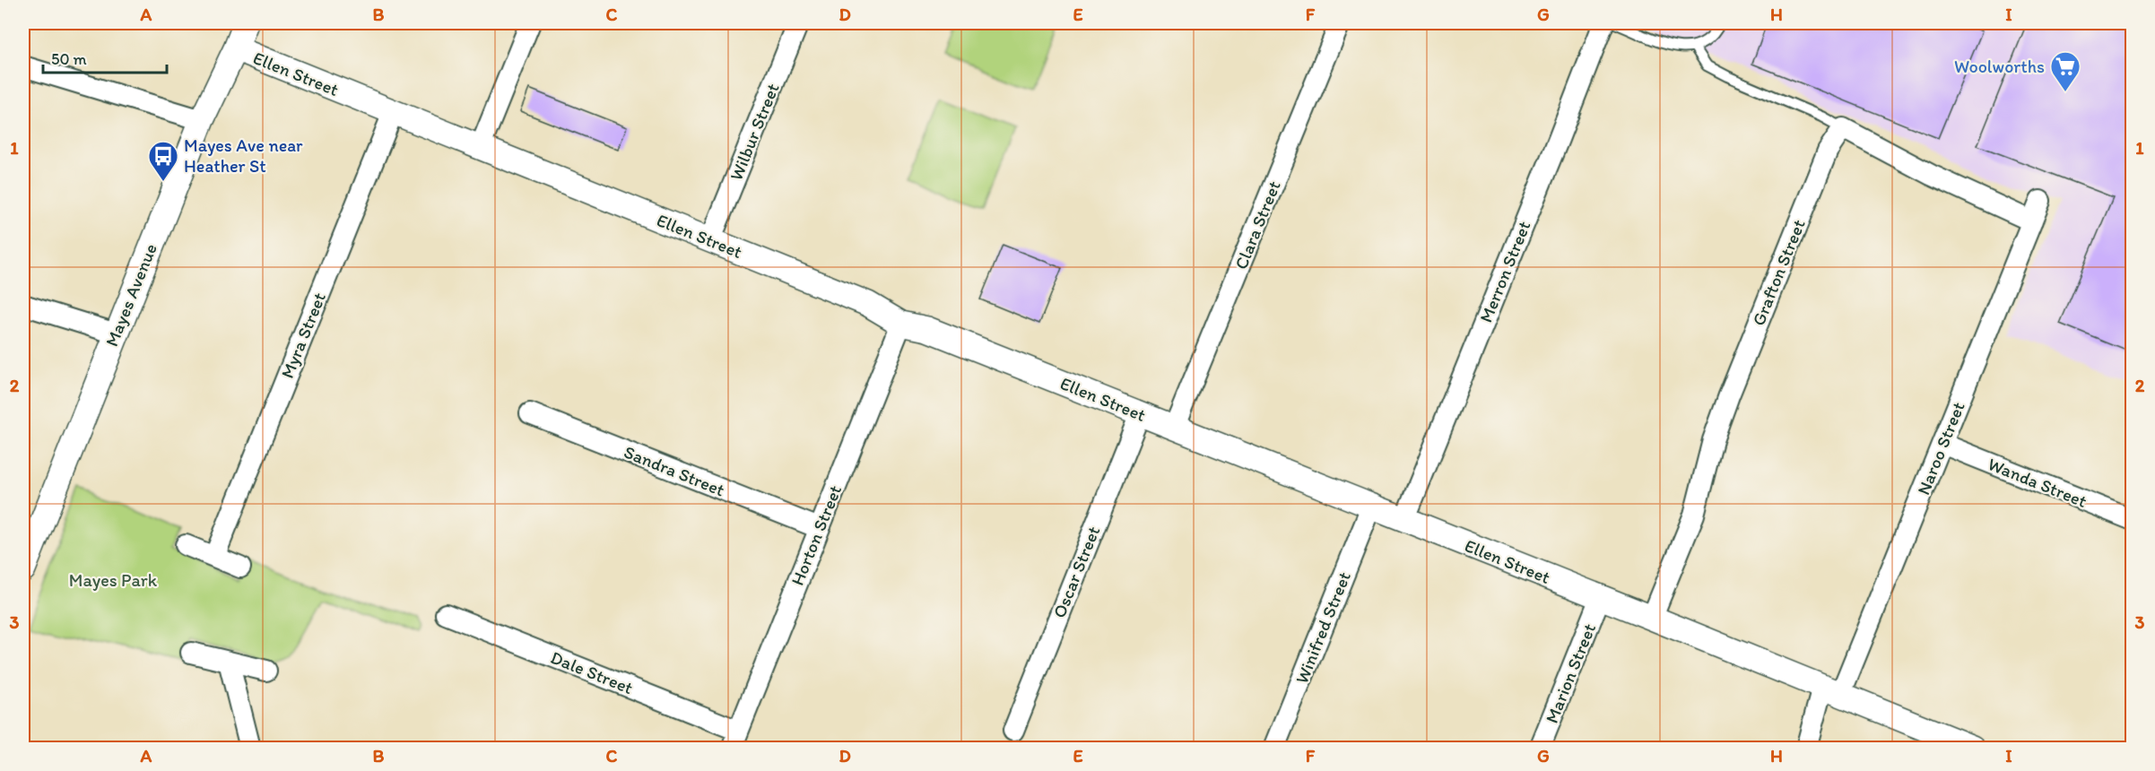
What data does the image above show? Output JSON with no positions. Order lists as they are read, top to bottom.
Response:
{
  "streets": {
    "street": [
      "Ellen Street",
      "Wilbur Street",
      "Clara Street",
      "Merron Street",
      "Grafton Street",
      "Mayes Avenue",
      "Myra Street",
      "Naroo Street",
      "Sandra Street",
      "Wanda Street",
      "Horton Street",
      "Oscar Street",
      "Winifred Street",
      "Dale Street",
      "Marion Street"
    ]
  },
  "crossings": [
    ["Ellen Street", "Wilbur Street"],
    ["Ellen Street", "Clara Street"],
    ["Ellen Street", "Merron Street"],
    ["Ellen Street", "Grafton Street"],
    ["Ellen Street", "Mayes Avenue"],
    ["Ellen Street", "Myra Street"],
    ["Ellen Street", "Naroo Street"],
    ["Ellen Street", "Horton Street"],
    ["Ellen Street", "Oscar Street"],
    ["Ellen Street", "Winifred Street"],
    ["Ellen Street", "Marion Street"],
    ["Naroo Street", "Wanda Street"],
    ["Sandra Street", "Horton Street"],
    ["Horton Street", "Dale Street"]
  ],
  "parks": ["Mayes Park"],
  "places": {
    "supermarket": ["Woolworths"],
    "bus stop": ["Mayes Ave near Heather St"]
  },
  "scale_bar": "50 m",
  "grid": {
    "columns": [
      "A",
      "B",
      "C",
      "D",
      "E",
      "F",
      "G",
      "H",
      "I"
    ],
    "rows": ["1", "2", "3"]
  }
}
